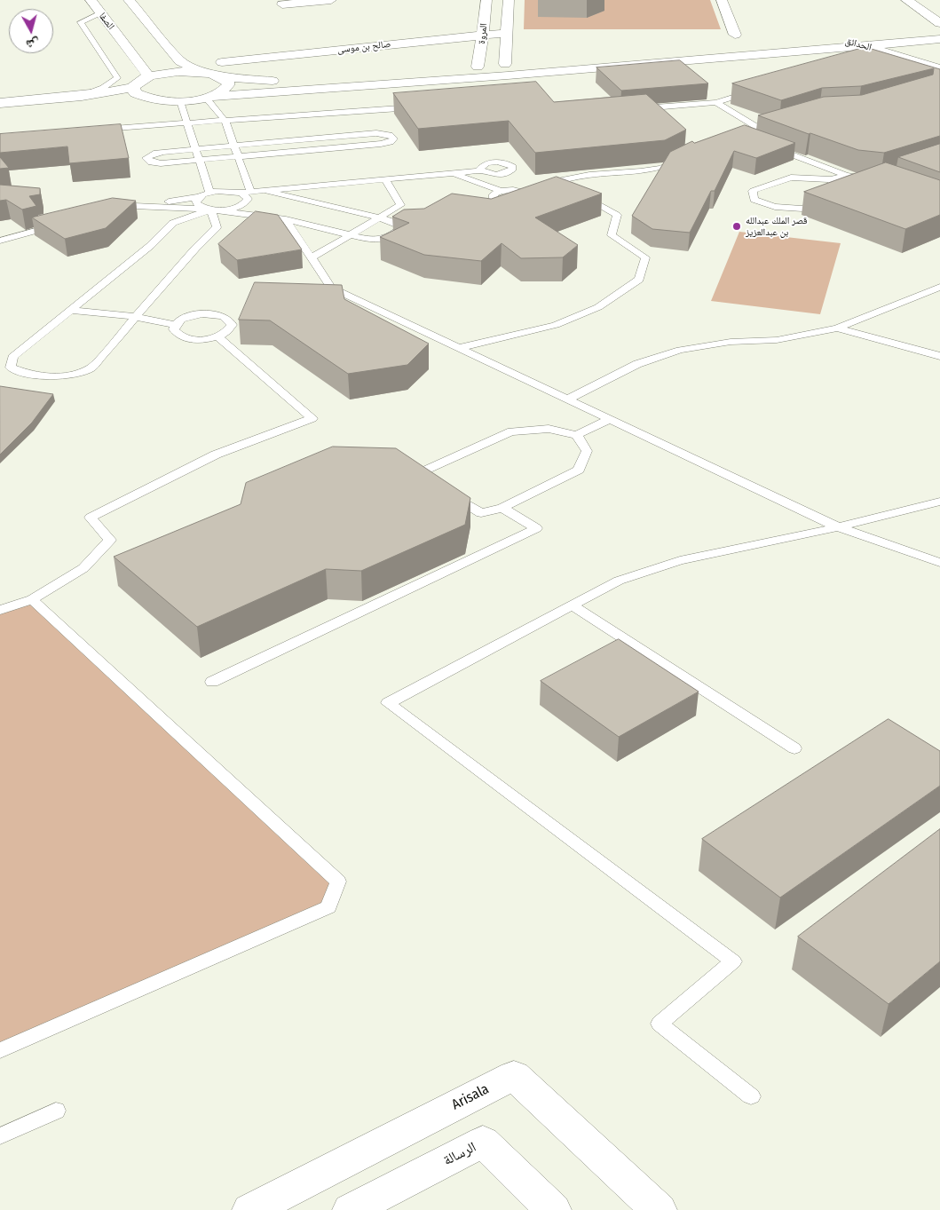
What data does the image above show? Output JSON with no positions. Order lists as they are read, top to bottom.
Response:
{
  "streets": {
    "street": [
      "الصفا",
      "المروة",
      "الحدائق",
      "صالح بن موسى",
      "Arisala",
      "الرسالة"
    ]
  },
  "crossings": [
    ["المروة", "صالح بن موسى"]
  ],
  "places": ["قصر الملك عبدالله بن عبدالعزيز"],
  "north": "bottom"
}
